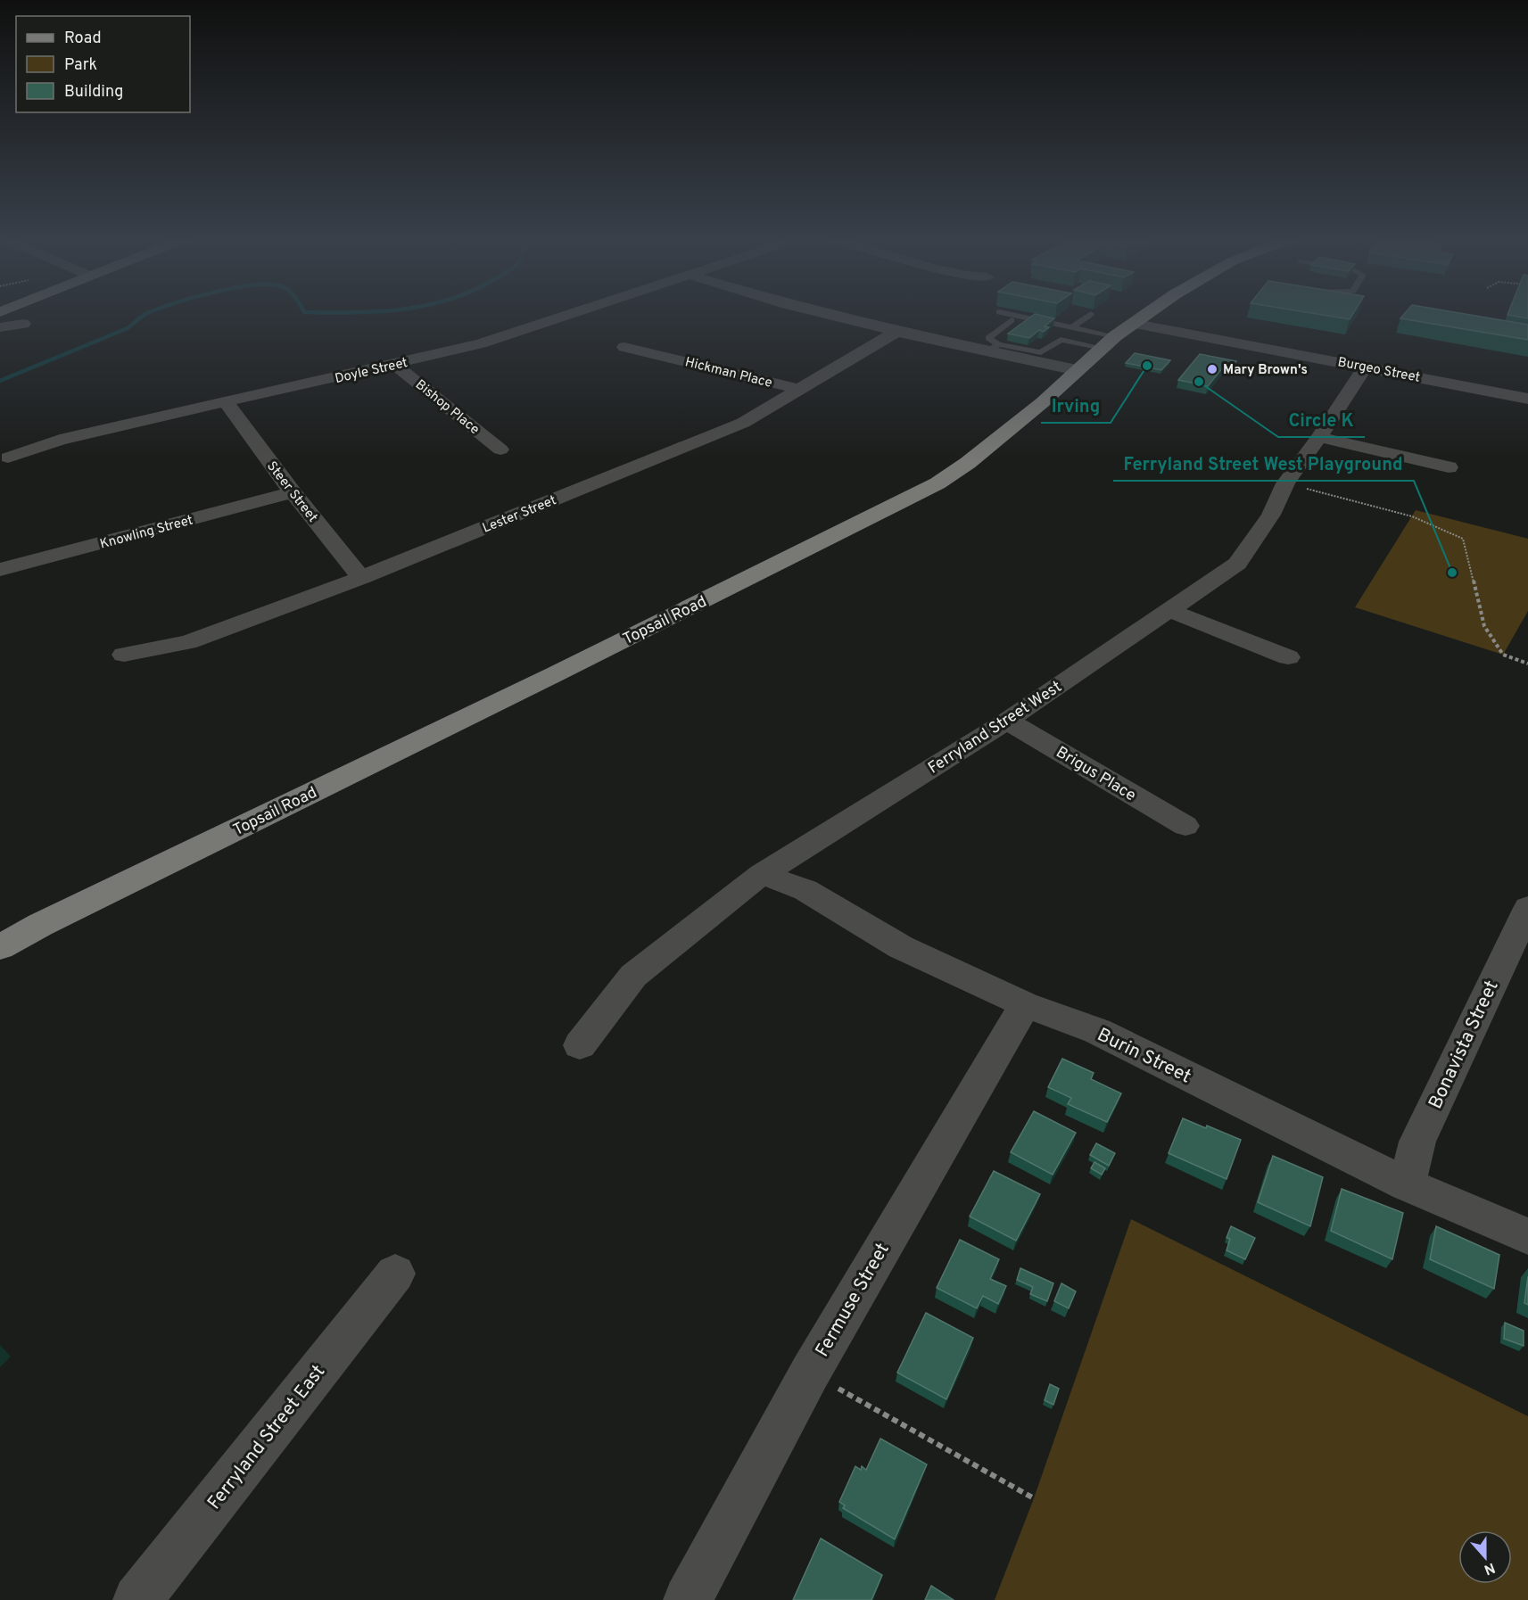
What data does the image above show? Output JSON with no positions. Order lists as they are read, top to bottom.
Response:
{
  "streets": {
    "main road": ["Topsail Road"],
    "street": [
      "Burgeo Street",
      "Doyle Street",
      "Hickman Place",
      "Bishop Place",
      "Steer Street",
      "Lester Street",
      "Knowling Street",
      "Ferryland Street West",
      "Brigus Place",
      "Bonavista Street",
      "Burin Street",
      "Fermuse Street",
      "Ferryland Street East"
    ]
  },
  "crossings": [
    ["Burgeo Street", "Topsail Road"],
    ["Burgeo Street", "Ferryland Street West"],
    ["Doyle Street", "Bishop Place"],
    ["Doyle Street", "Steer Street"],
    ["Hickman Place", "Lester Street"],
    ["Steer Street", "Lester Street"],
    ["Steer Street", "Knowling Street"],
    ["Ferryland Street West", "Brigus Place"],
    ["Ferryland Street West", "Burin Street"],
    ["Bonavista Street", "Burin Street"],
    ["Burin Street", "Fermuse Street"]
  ],
  "places": [
    "Irving",
    "Mary Brown's",
    "Circle K",
    "Ferryland Street West Playground"
  ],
  "legend": ["Road", "Park", "Building"],
  "north": "bottom"
}
